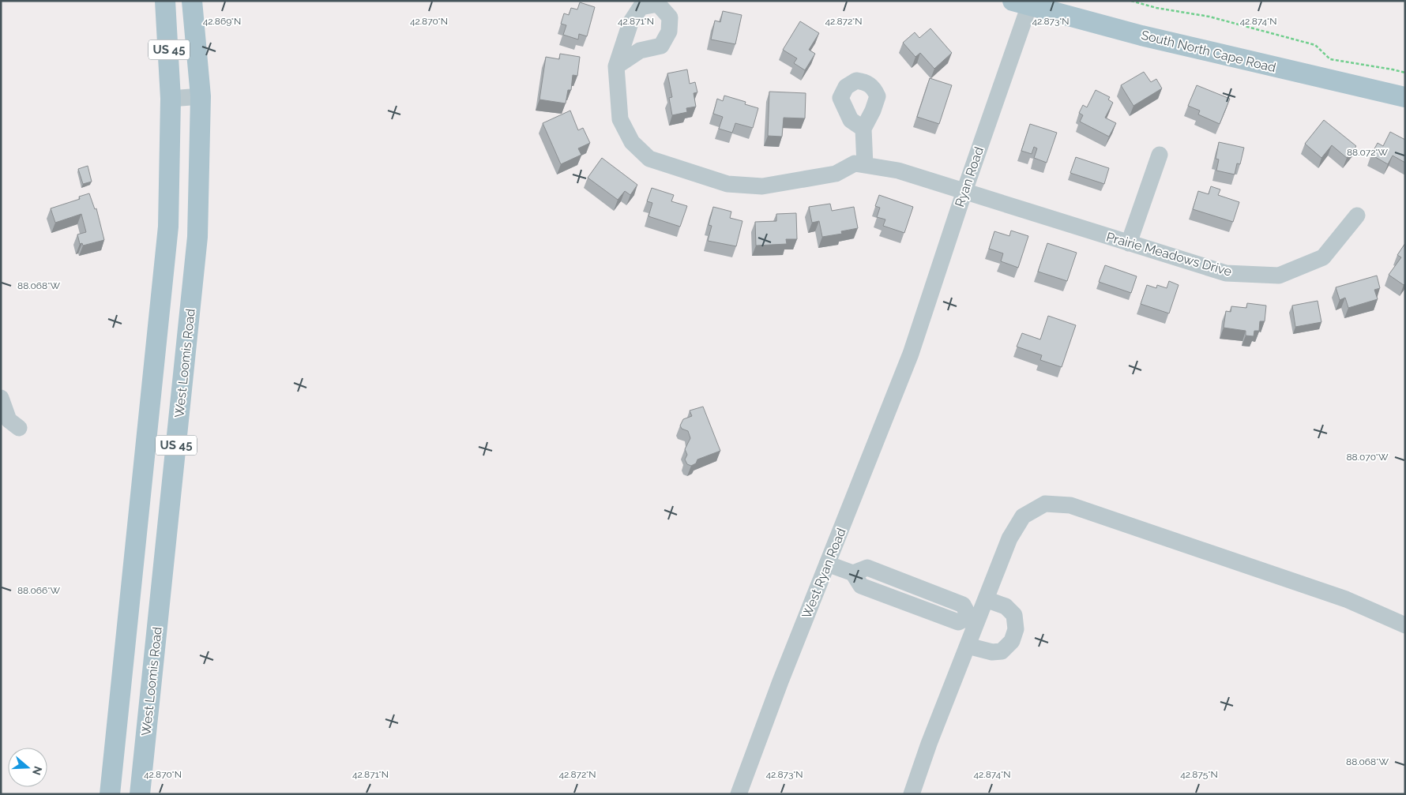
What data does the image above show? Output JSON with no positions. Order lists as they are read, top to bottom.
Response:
{
  "streets": {
    "main road": ["US 45", "South North Cape Road", "West Loomis Road"],
    "street": ["Ryan Road", "Prairie Meadows Drive", "West Ryan Road"]
  },
  "crossings": [
    ["US 45", "West Loomis Road"],
    ["South North Cape Road", "Ryan Road"],
    ["Ryan Road", "Prairie Meadows Drive"],
    ["Ryan Road", "West Ryan Road"]
  ],
  "north": "right",
  "coordinates": [
    "42.869°N",
    "42.870°N",
    "42.871°N",
    "42.872°N",
    "42.873°N",
    "42.874°N",
    "88.072°W",
    "88.068°W",
    "88.070°W",
    "88.066°W",
    "42.875°N"
  ]
}
